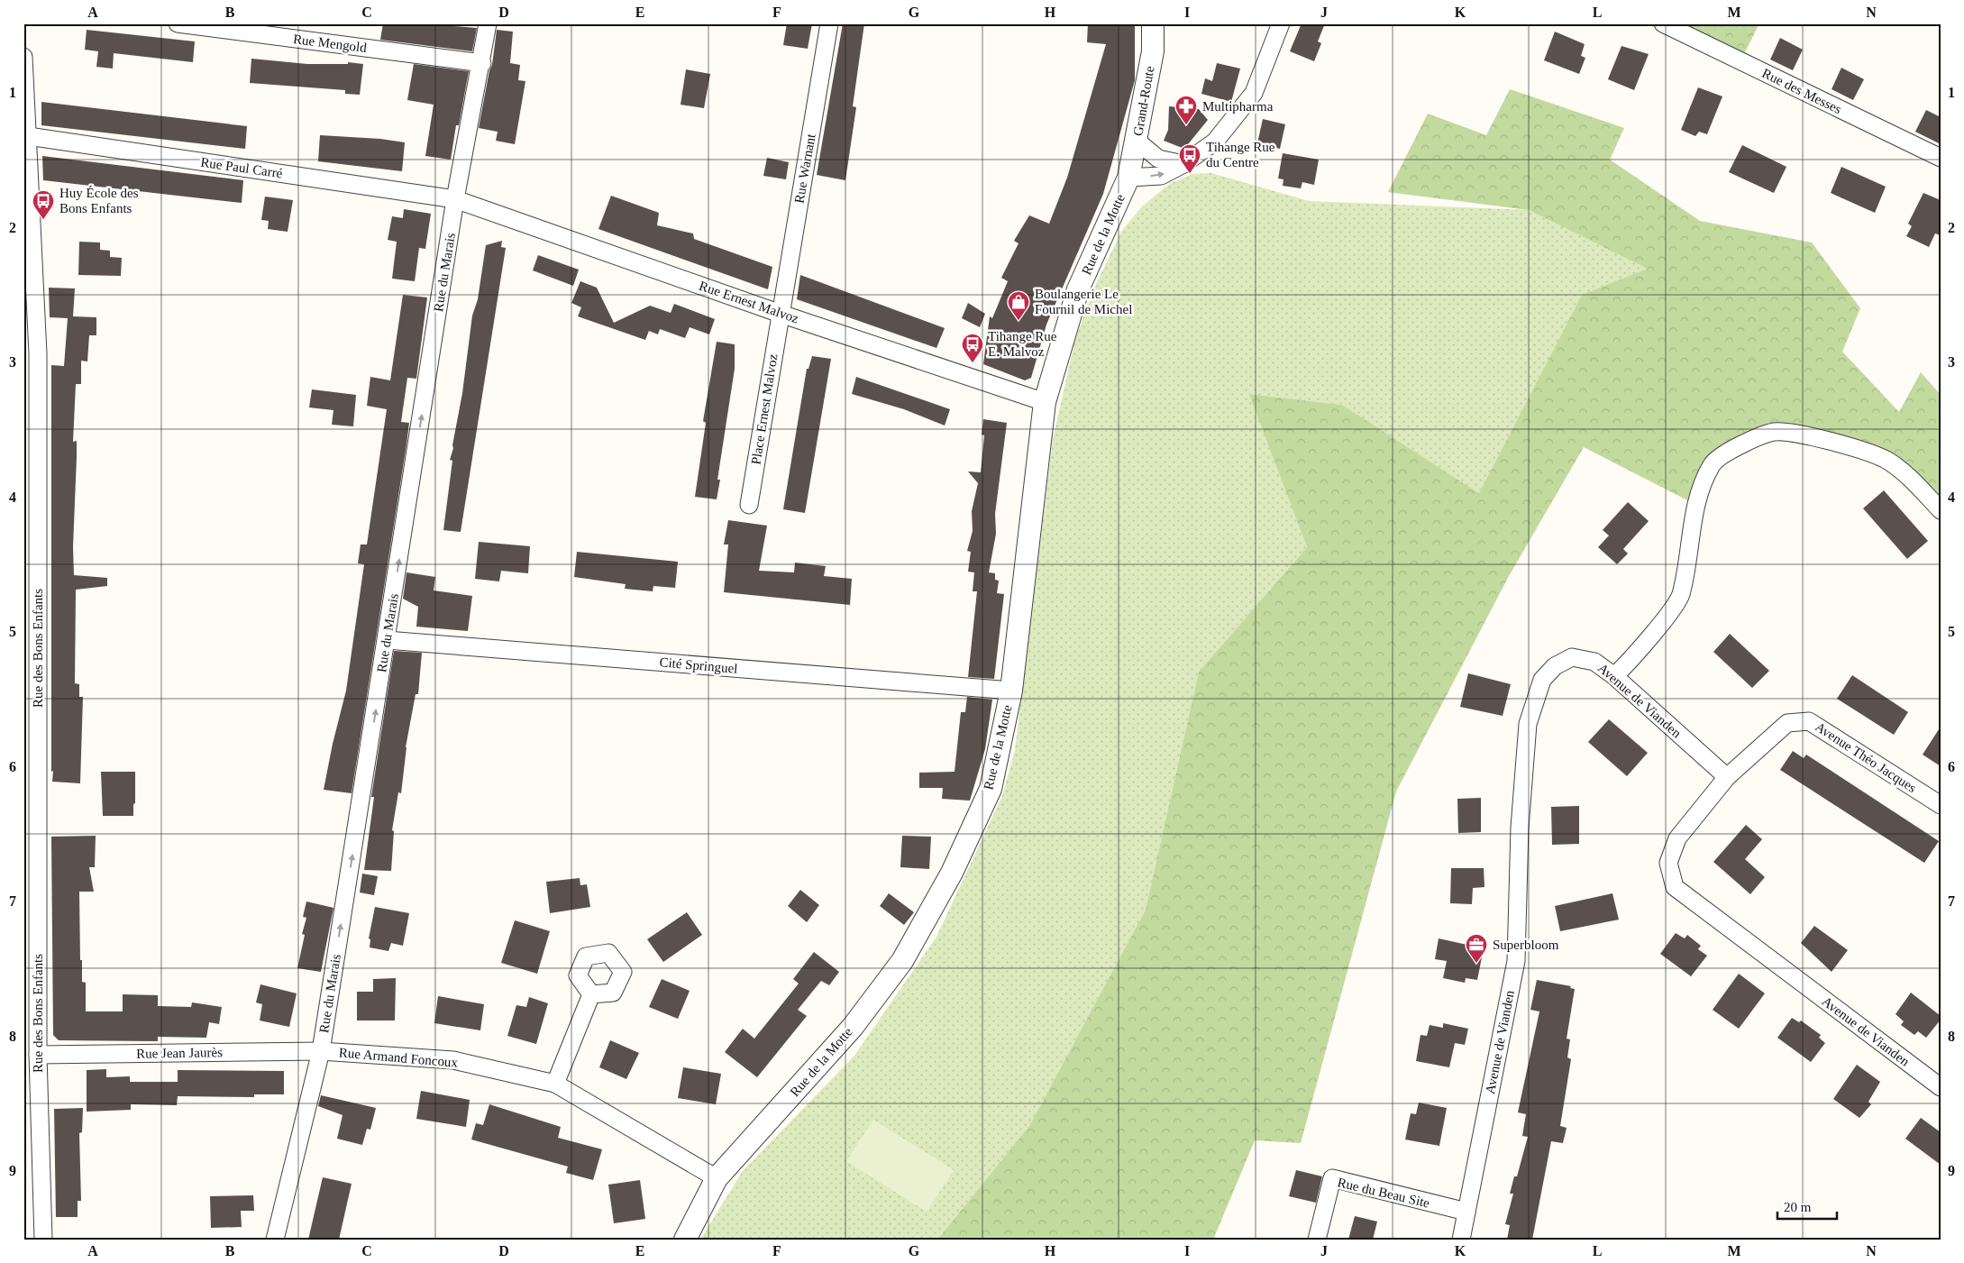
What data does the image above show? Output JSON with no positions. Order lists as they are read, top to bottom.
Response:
{
  "streets": {
    "street": [
      "Rue Mengold",
      "Rue des Messes",
      "Grand-Route",
      "Rue Paul Carré",
      "Rue Warnant",
      "Rue de la Motte",
      "Rue du Marais",
      "Rue Ernest Malvoz",
      "Place Ernest Malvoz",
      "Rue des Bons Enfants",
      "Cité Springuel",
      "Avenue de Vianden",
      "Avenue Théo Jacques",
      "Rue Jean Jaurès",
      "Rue Armand Foncoux",
      "Rue du Beau Site"
    ]
  },
  "crossings": [
    ["Rue Mengold", "Rue du Marais"],
    ["Grand-Route", "Rue de la Motte"],
    ["Rue Paul Carré", "Rue du Marais"],
    ["Rue Paul Carré", "Rue Ernest Malvoz"],
    ["Rue Paul Carré", "Rue des Bons Enfants"],
    ["Rue Warnant", "Rue Ernest Malvoz"],
    ["Rue Warnant", "Place Ernest Malvoz"],
    ["Rue de la Motte", "Rue Ernest Malvoz"],
    ["Rue de la Motte", "Cité Springuel"],
    ["Rue de la Motte", "Rue Armand Foncoux"],
    ["Rue du Marais", "Rue Ernest Malvoz"],
    ["Rue du Marais", "Cité Springuel"],
    ["Rue du Marais", "Rue Jean Jaurès"],
    ["Rue du Marais", "Rue Armand Foncoux"],
    ["Rue Ernest Malvoz", "Place Ernest Malvoz"],
    ["Rue des Bons Enfants", "Rue Jean Jaurès"],
    ["Avenue de Vianden", "Avenue Théo Jacques"],
    ["Avenue de Vianden", "Rue du Beau Site"],
    ["Rue Jean Jaurès", "Rue Armand Foncoux"]
  ],
  "one_way": ["Rue du Marais"],
  "places": {
    "pharmacy": ["Multipharma"],
    "bus stop": ["Tihange Rue du Centre", "Huy École des Bons Enfants", "Tihange Rue E. Malvoz"],
    "shop": ["Boulangerie Le Fournil de Michel"],
    "office": ["Superbloom"]
  },
  "scale_bar": "20 m",
  "grid": {
    "columns": [
      "A",
      "B",
      "C",
      "D",
      "E",
      "F",
      "G",
      "H",
      "I",
      "J",
      "K",
      "L",
      "M",
      "N"
    ],
    "rows": [
      "1",
      "2",
      "3",
      "4",
      "5",
      "6",
      "7",
      "8",
      "9"
    ]
  }
}
